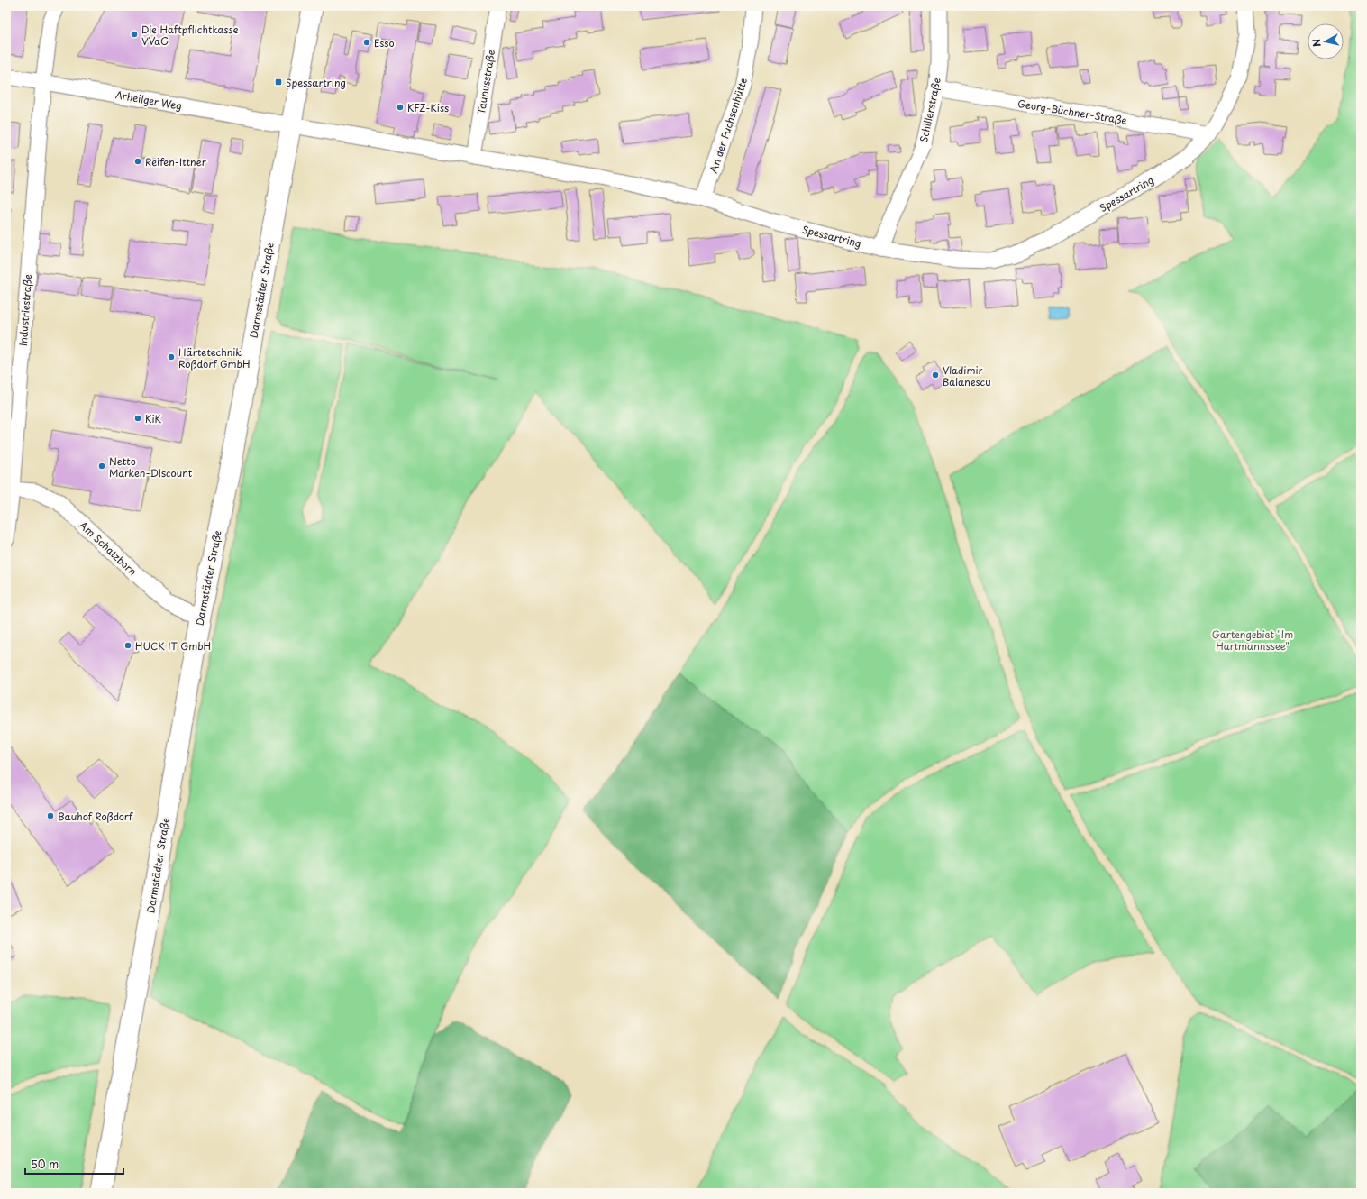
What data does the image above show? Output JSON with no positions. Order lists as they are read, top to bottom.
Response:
{
  "streets": {
    "main road": ["Darmstädter Straße"],
    "street": [
      "Taunusstraße",
      "Arheilger Weg",
      "Schillerstraße",
      "Georg-Büchner-Straße",
      "An der Fuchsenhütte",
      "Spessartring",
      "Industriestraße",
      "Am Schatzborn"
    ]
  },
  "crossings": [
    ["Taunusstraße", "Spessartring"],
    ["Arheilger Weg", "Spessartring"],
    ["Arheilger Weg", "Darmstädter Straße"],
    ["Arheilger Weg", "Industriestraße"],
    ["Schillerstraße", "Georg-Büchner-Straße"],
    ["Schillerstraße", "Spessartring"],
    ["Georg-Büchner-Straße", "Spessartring"],
    ["An der Fuchsenhütte", "Spessartring"],
    ["Spessartring", "Darmstädter Straße"],
    ["Darmstädter Straße", "Am Schatzborn"],
    ["Industriestraße", "Am Schatzborn"]
  ],
  "parks": ["Gartengebiet \"Im Hartmannssee\""],
  "places": {
    "other": [
      "Die Haftpflichtkasse VVaG",
      "Esso",
      "KFZ-Kiss",
      "Reifen-Ittner",
      "Härtetechnik Roßdorf GmbH",
      "Vladimir Balanescu",
      "KiK",
      "Netto Marken-Discount",
      "HUCK IT GmbH",
      "Bauhof Roßdorf"
    ],
    "transit": ["Spessartring"]
  },
  "scale_bar": "50 m",
  "north": "left"
}
